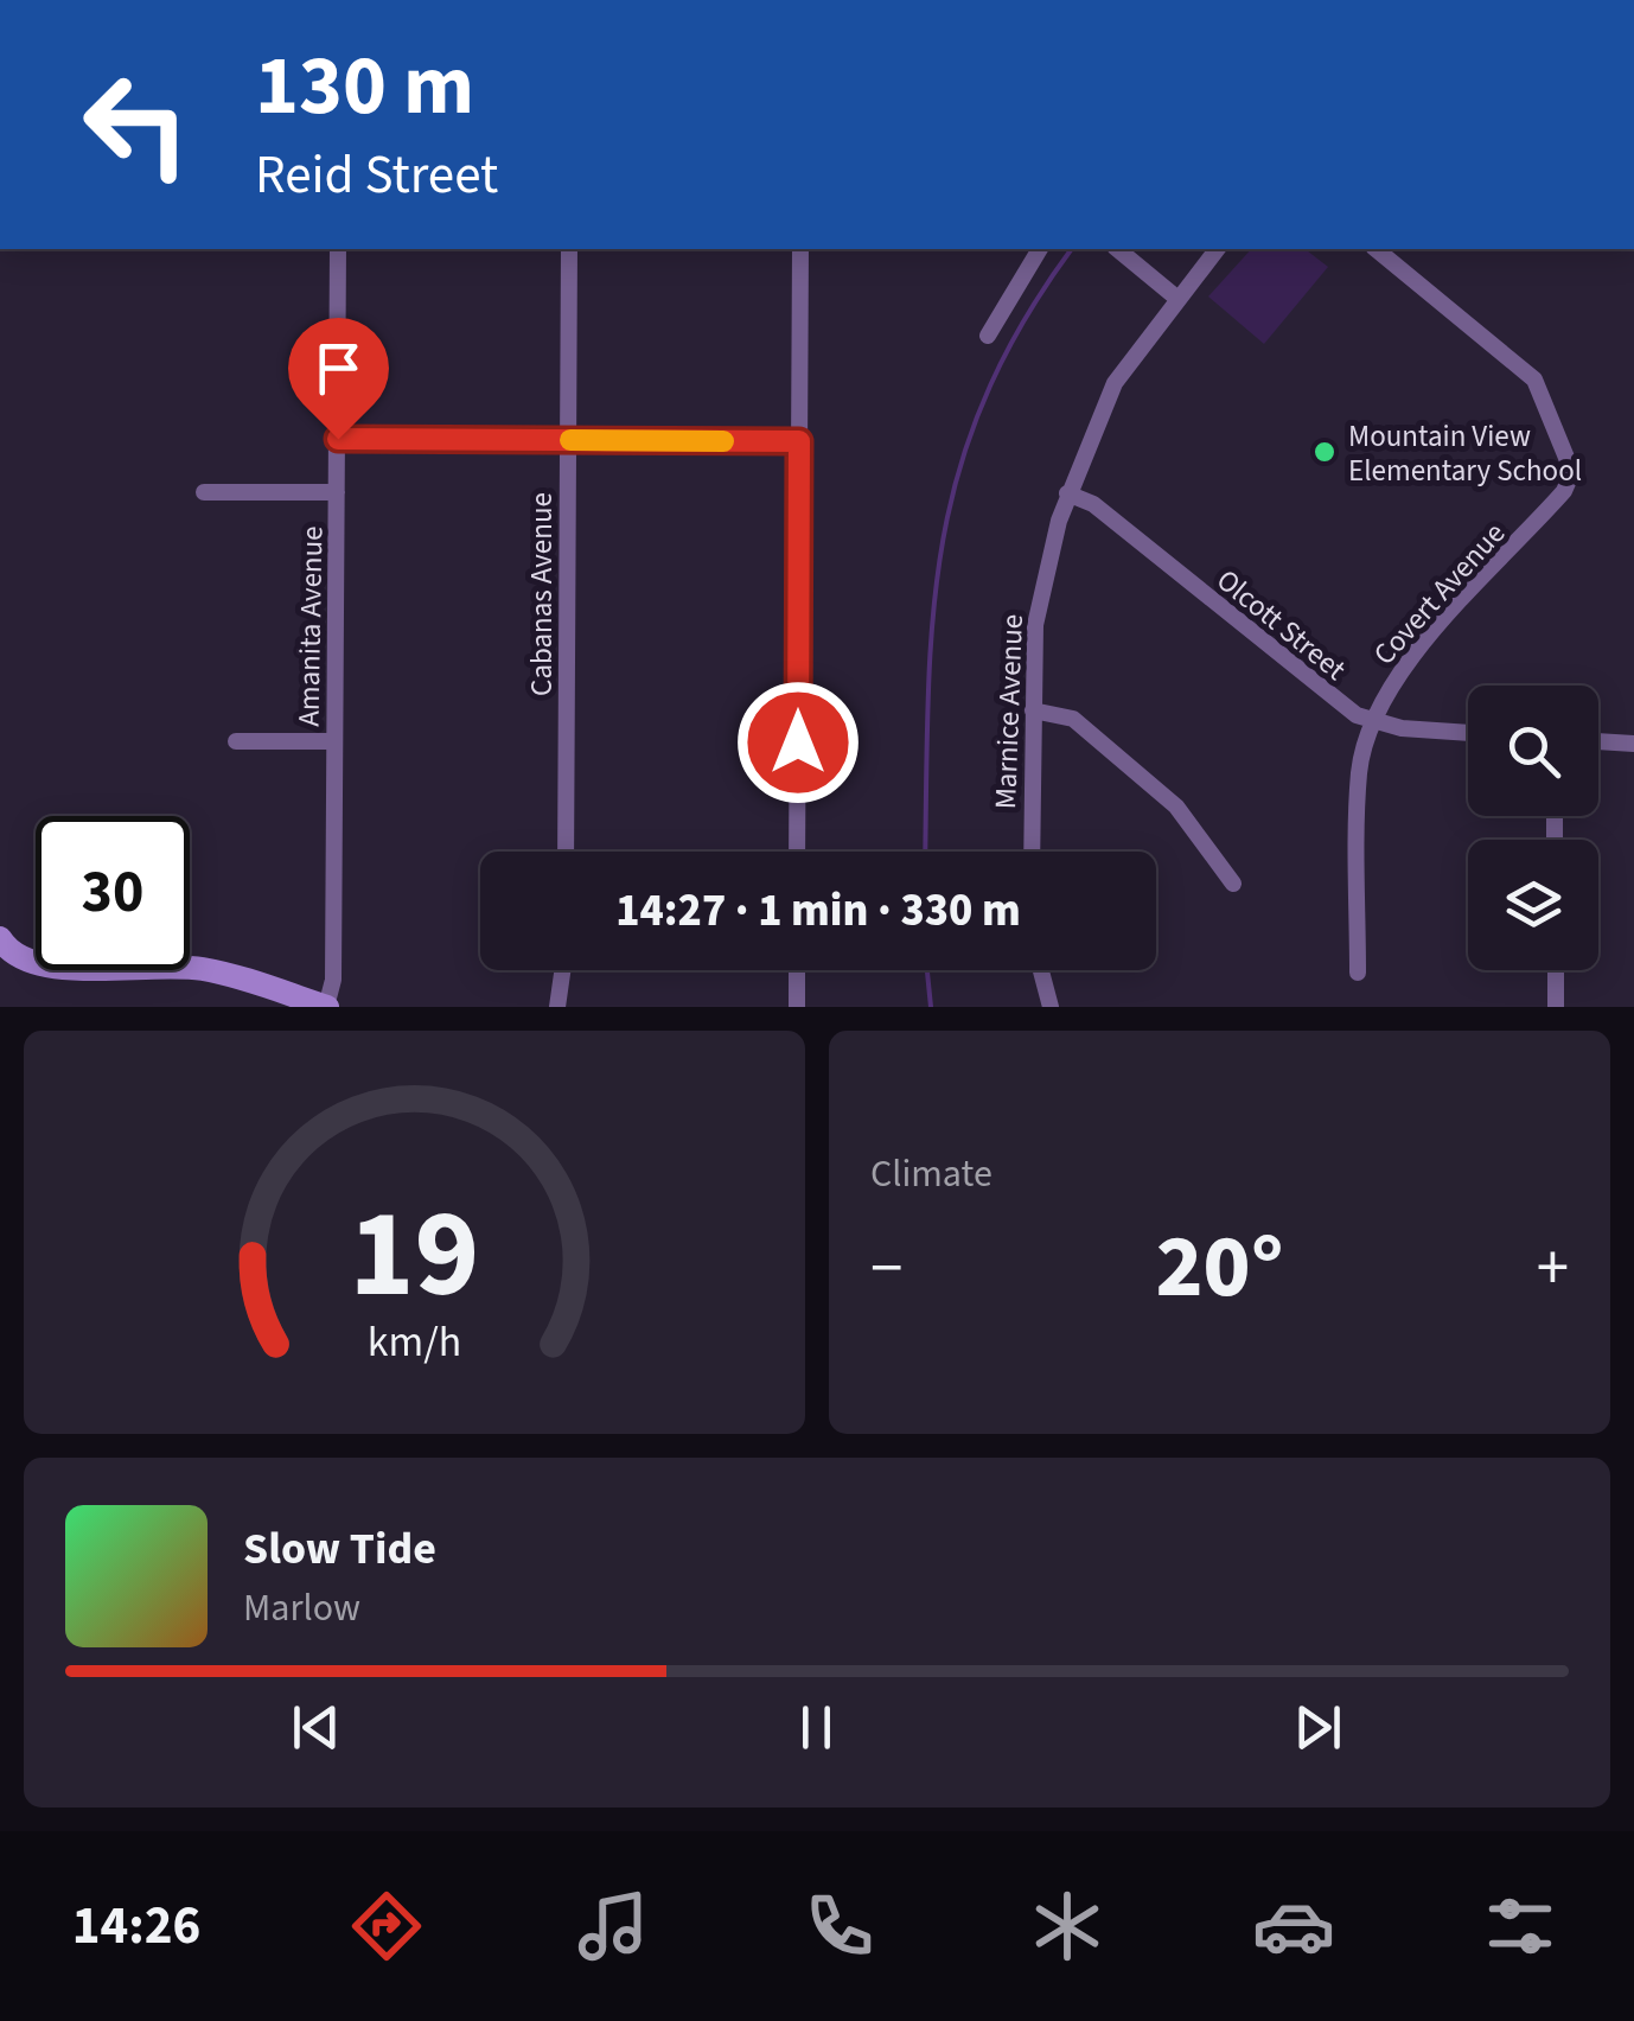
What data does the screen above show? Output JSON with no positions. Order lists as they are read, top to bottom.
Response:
{
  "streets": {
    "street": [
      "Covert Avenue",
      "Cabanas Avenue",
      "Olcott Street",
      "Amanita Avenue",
      "Marnice Avenue"
    ]
  },
  "crossings": [
    ["Covert Avenue", "Olcott Street"],
    ["Olcott Street", "Marnice Avenue"]
  ],
  "places": ["Mountain View Elementary School"],
  "page": {
    "turn": ["130 m", "Reid Street"],
    "limit": "30",
    "trip": "14:27 · 1 min · 330 m",
    "tile": "Climate",
    "heat": ["−", "20°", "+"],
    "song": ["Slow Tide", "Marlow"],
    "tabs": "14:26",
    "gauge": ["19", "km/h"]
  }
}
